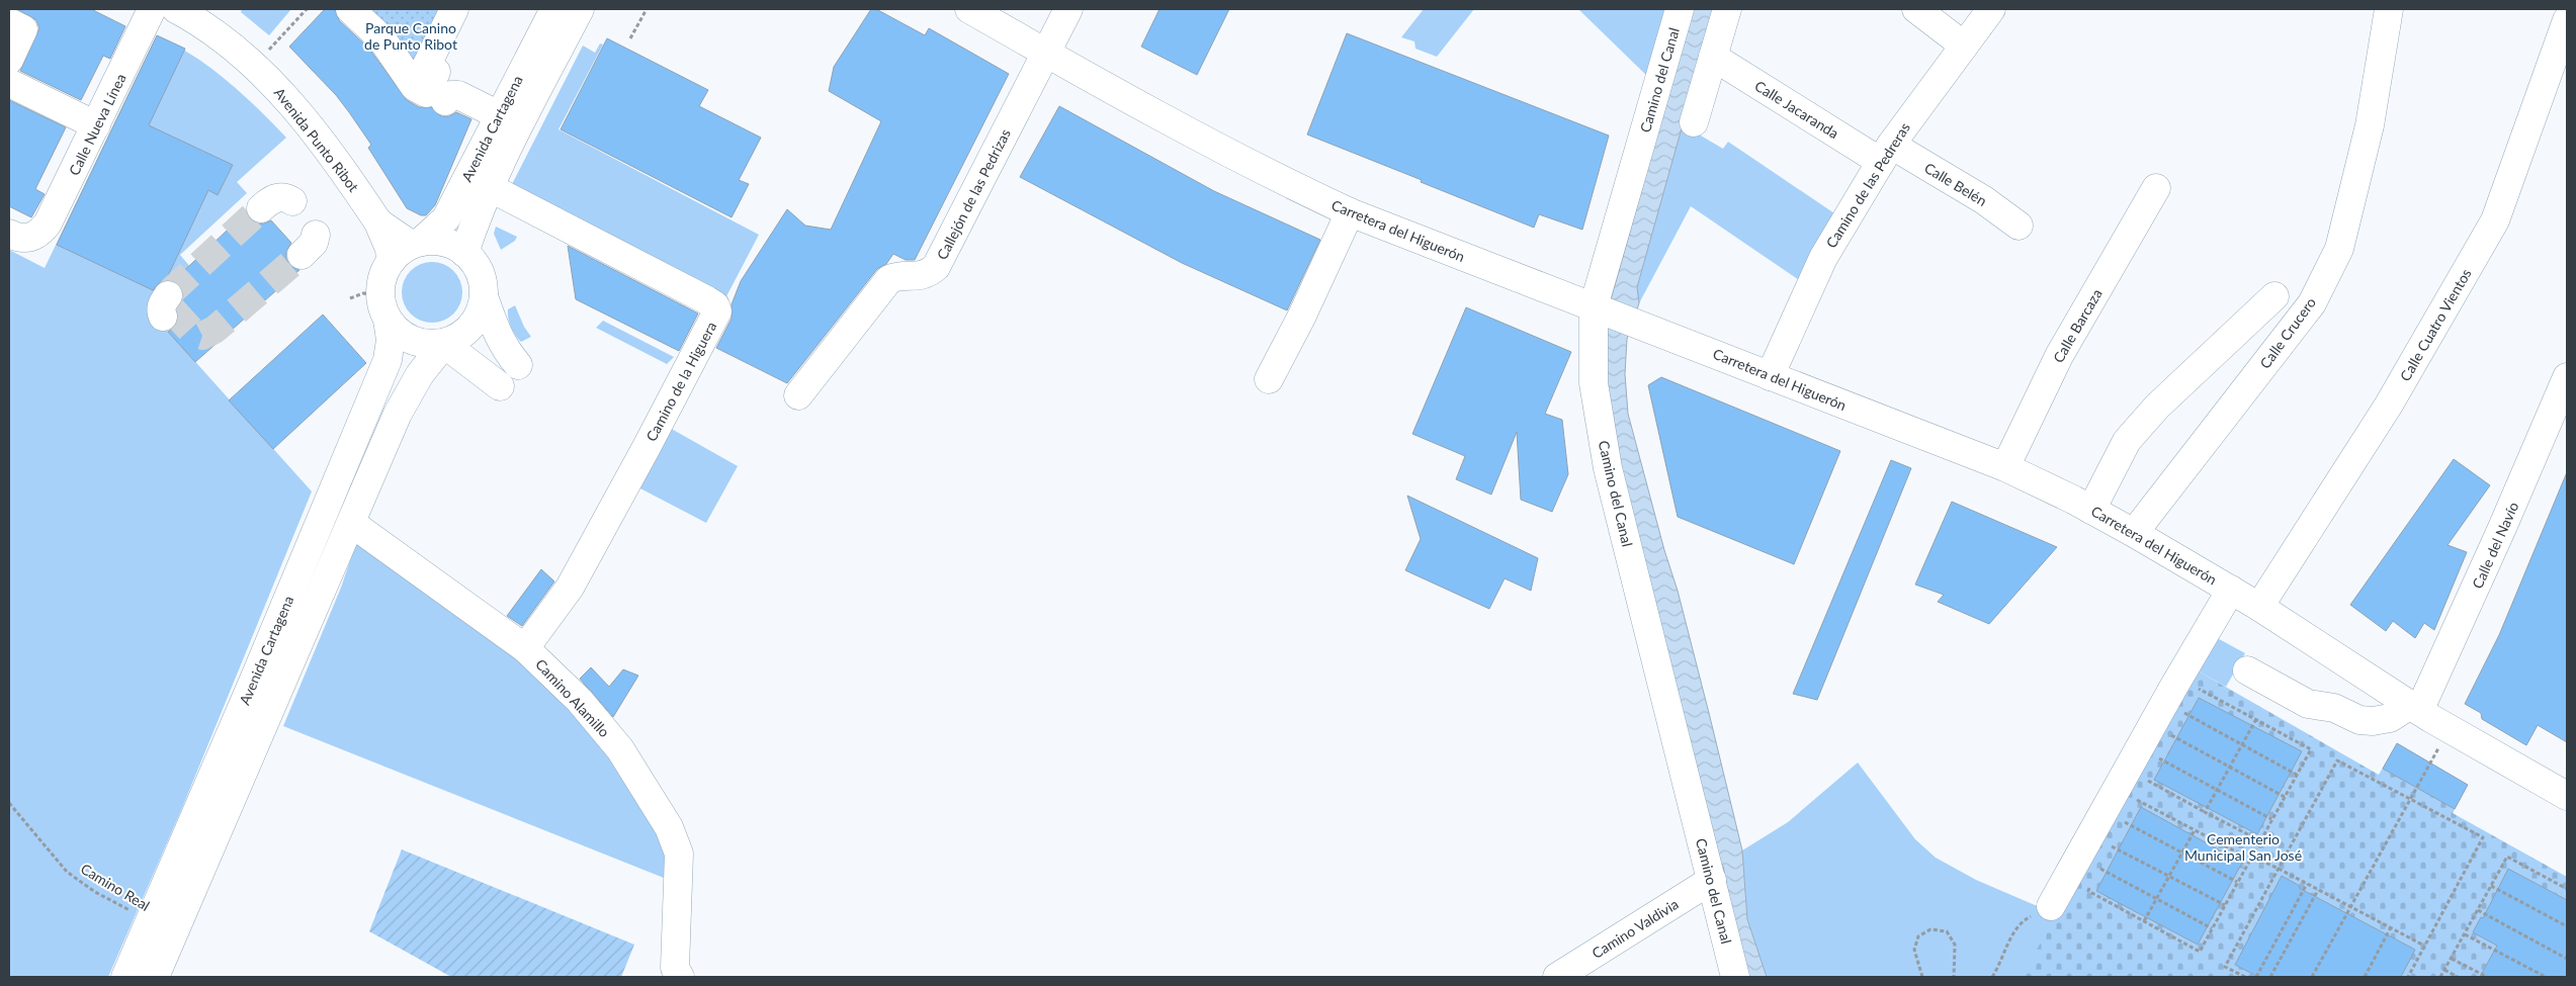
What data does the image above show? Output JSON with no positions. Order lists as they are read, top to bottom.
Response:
{
  "streets": {
    "street": [
      "Camino del Canal",
      "Calle Jacaranda",
      "Calle Nueva Línea",
      "Avenida Cartagena",
      "Avenida Punto Ribot",
      "Calle Belén",
      "Camino de las Pedreras",
      "Callejón de las Pedrizas",
      "Carretera del Higuerón",
      "Calle Cuatro Vientos",
      "Calle Barcaza",
      "Calle Crucero",
      "Camino de la Higuera",
      "Calle del Navío",
      "Camino Alamillo",
      "Camino Valdivia"
    ],
    "path": ["Camino Real"]
  },
  "crossings": [
    ["Camino del Canal", "Carretera del Higuerón"],
    ["Camino del Canal", "Camino Valdivia"],
    ["Calle Jacaranda", "Calle Belén"],
    ["Calle Jacaranda", "Camino de las Pedreras"],
    ["Avenida Cartagena", "Avenida Punto Ribot"],
    ["Avenida Cartagena", "Camino de la Higuera"],
    ["Avenida Cartagena", "Camino Alamillo"],
    ["Avenida Cartagena", "Camino Real"],
    ["Calle Belén", "Camino de las Pedreras"],
    ["Camino de las Pedreras", "Carretera del Higuerón"],
    ["Callejón de las Pedrizas", "Carretera del Higuerón"],
    ["Carretera del Higuerón", "Calle Cuatro Vientos"],
    ["Carretera del Higuerón", "Calle Barcaza"],
    ["Carretera del Higuerón", "Calle Crucero"],
    ["Carretera del Higuerón", "Calle del Navío"],
    ["Camino de la Higuera", "Camino Alamillo"]
  ],
  "parks": ["Parque Canino de Punto Ribot", "Cementerio Municipal San José"]
}
